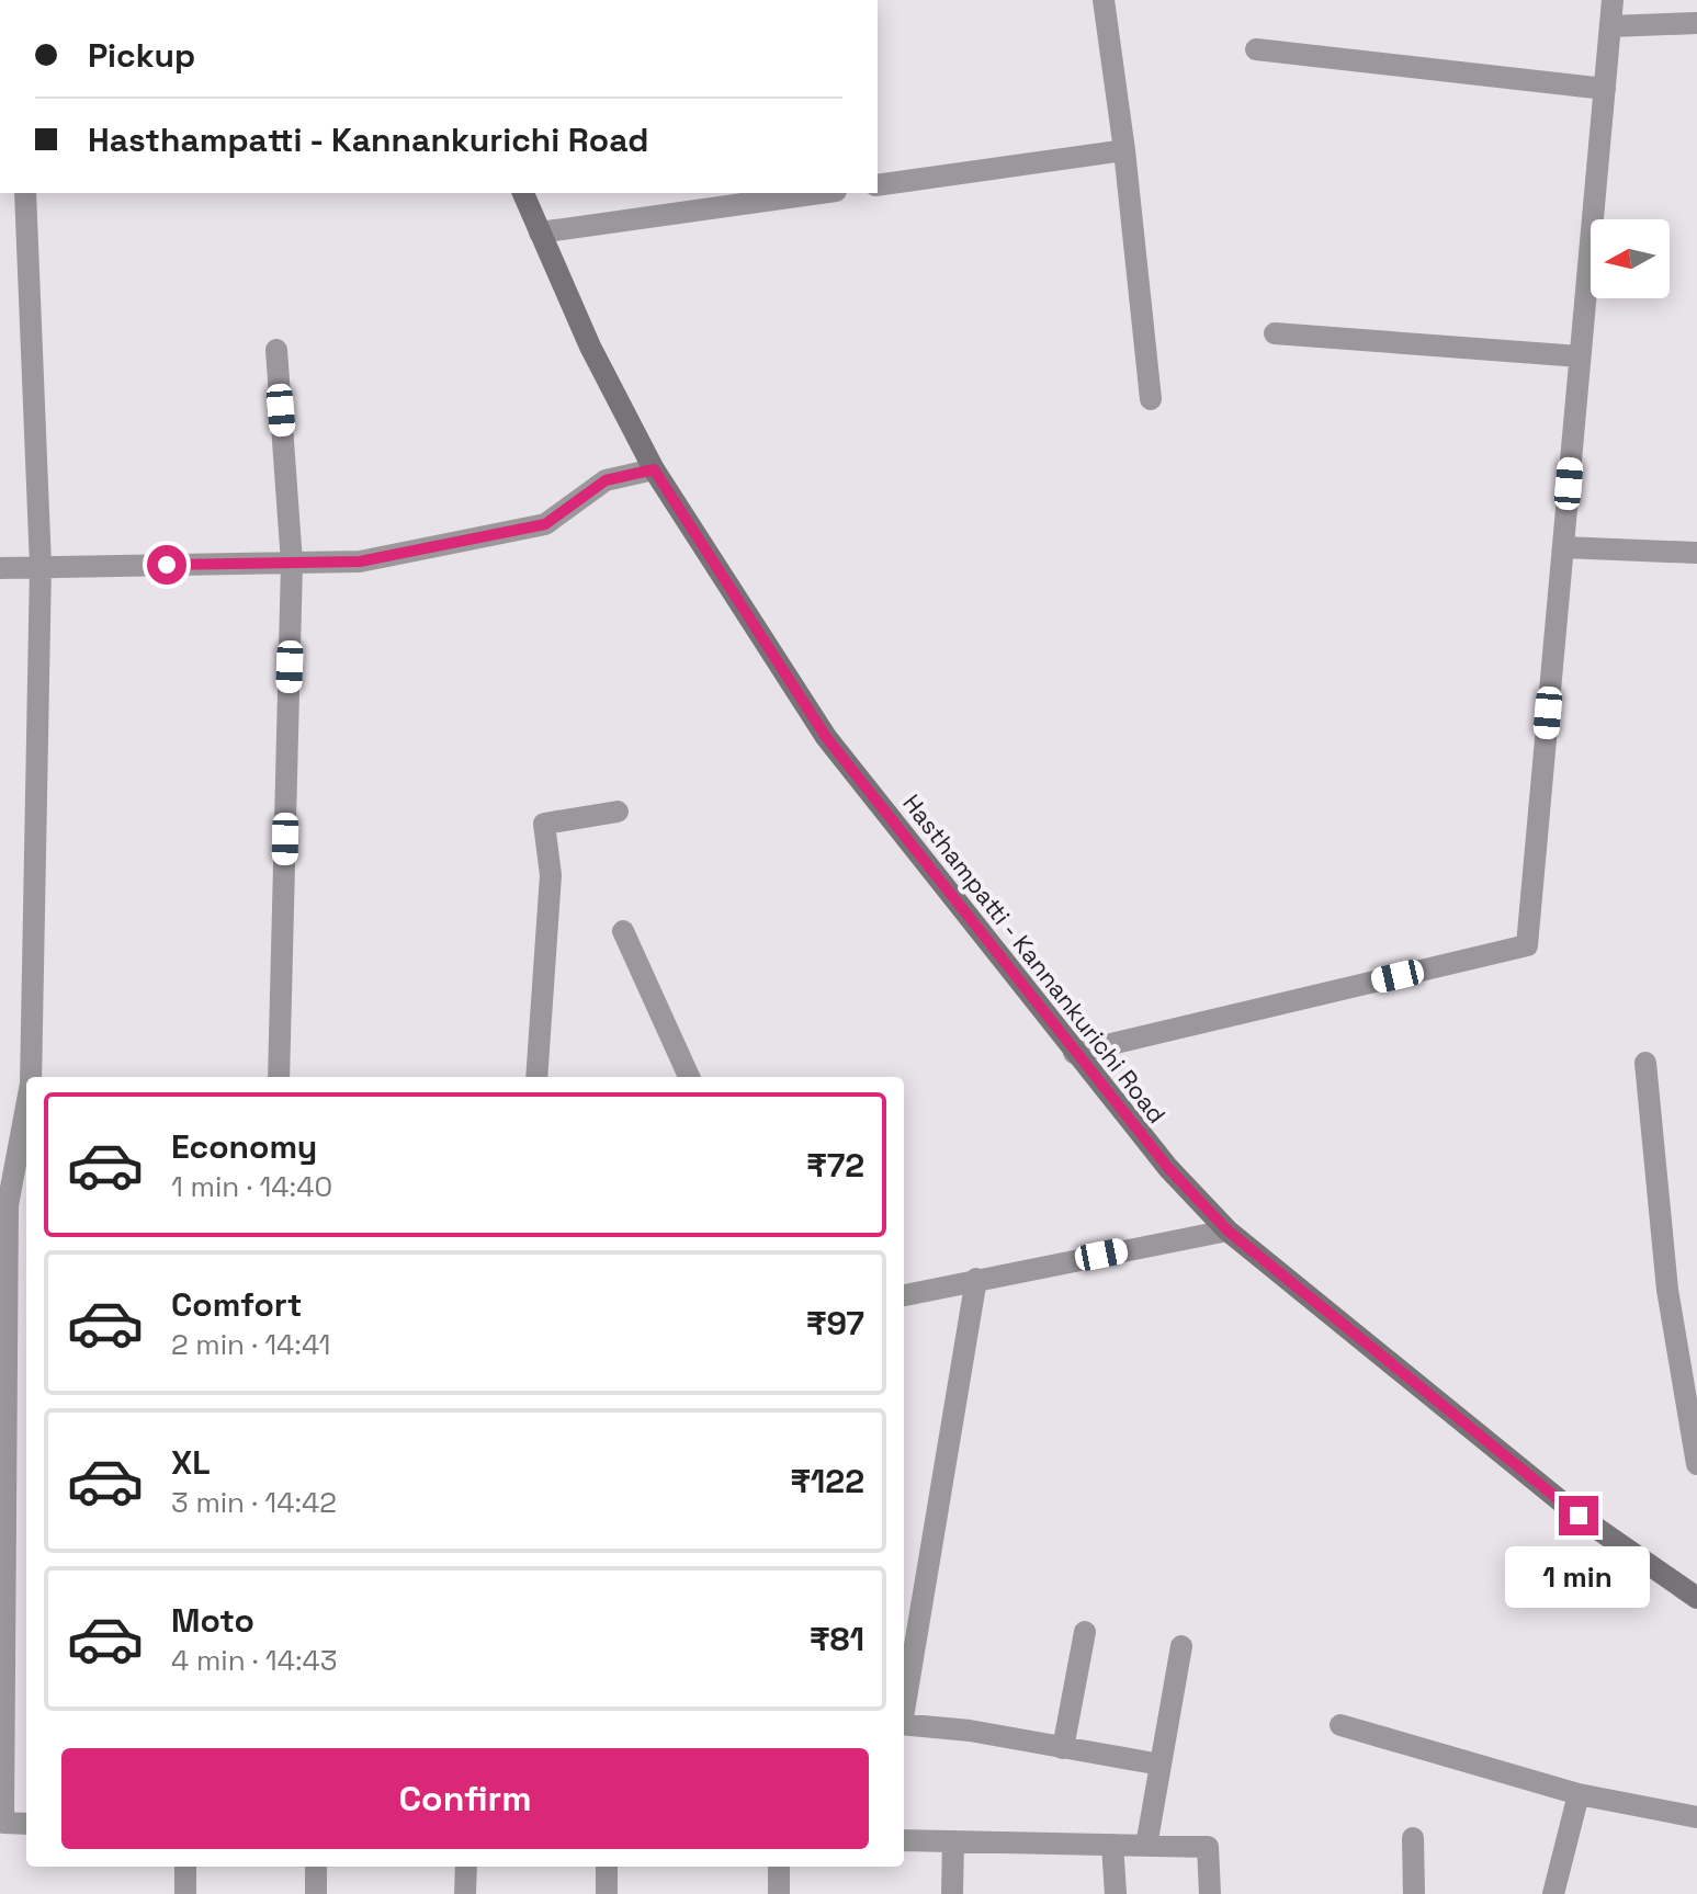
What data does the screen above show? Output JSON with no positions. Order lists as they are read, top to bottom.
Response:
{
  "streets": {
    "main road": ["Hasthampatti - Kannankurichi Road"]
  },
  "north": "left",
  "page": {
    "banner": ["Pickup", "Hasthampatti - Kannankurichi Road"],
    "list": [
      {
        "name": "Economy",
        "note": "1 min · 14:40",
        "value": "₹72"
      },
      {
        "name": "Comfort",
        "note": "2 min · 14:41",
        "value": "₹97"
      },
      {
        "name": "XL",
        "note": "3 min · 14:42",
        "value": "₹122"
      },
      {
        "name": "Moto",
        "note": "4 min · 14:43",
        "value": "₹81"
      }
    ],
    "bubble": "1 min",
    "buttons": "Confirm"
  }
}
